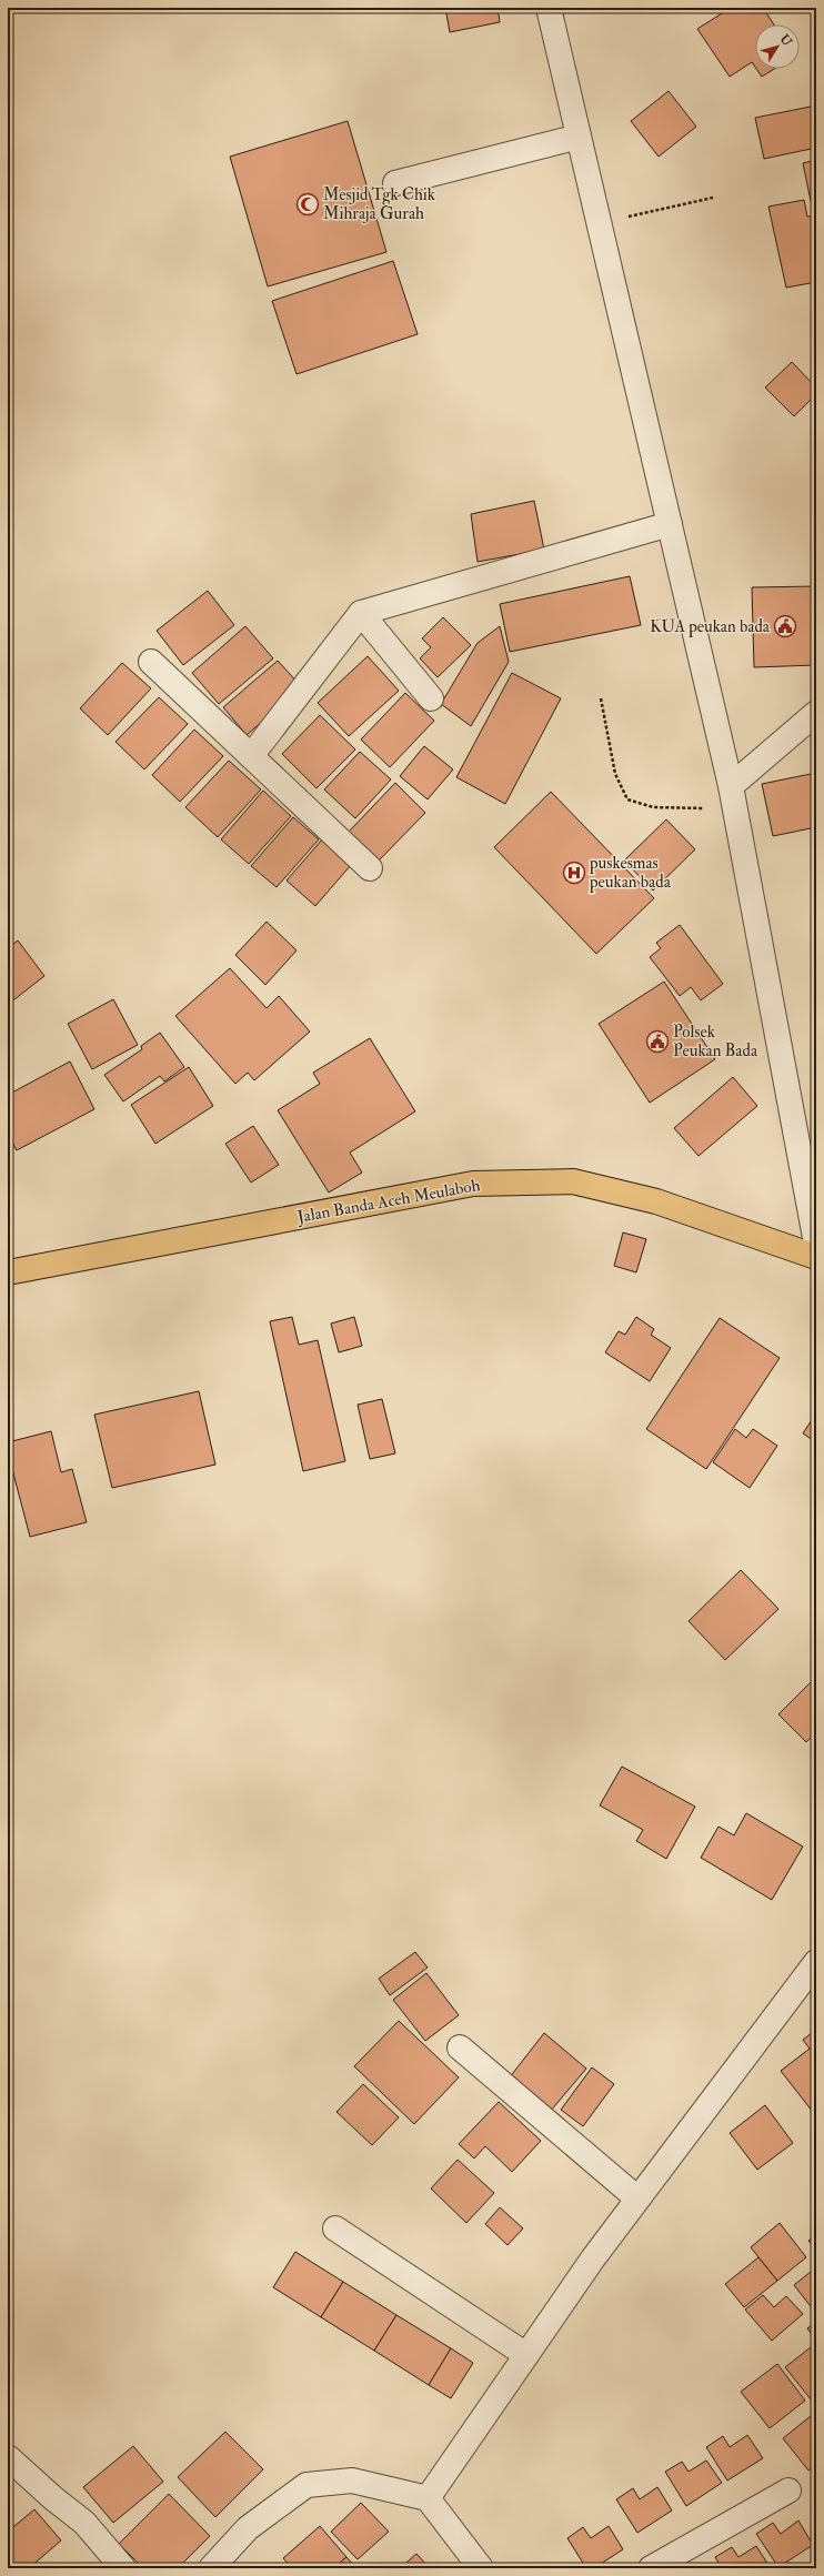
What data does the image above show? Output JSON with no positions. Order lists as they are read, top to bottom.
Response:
{
  "streets": {
    "highway": ["Jalan Banda Aceh Meulaboh"]
  },
  "places": {
    "mosque": ["Mesjid Tgk Chik Mihraja Gurah"],
    "public building": ["KUA peukan bada", "Polsek Peukan Bada"],
    "hospital": ["puskesmas peukan bada"]
  },
  "north": "top right"
}
